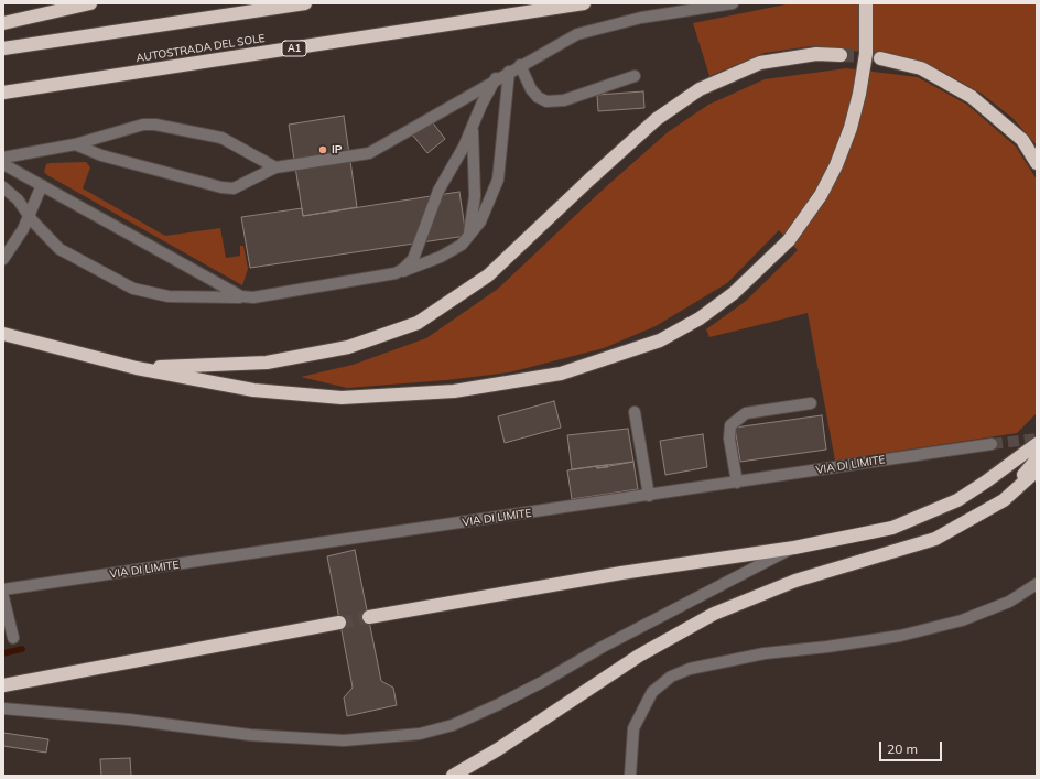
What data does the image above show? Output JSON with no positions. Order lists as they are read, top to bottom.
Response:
{
  "streets": {
    "highway": ["AUTOSTRADA DEL SOLE", "A1"],
    "street": ["VIA DI LIMITE"]
  },
  "places": ["IP"],
  "scale_bar": "20 m"
}
